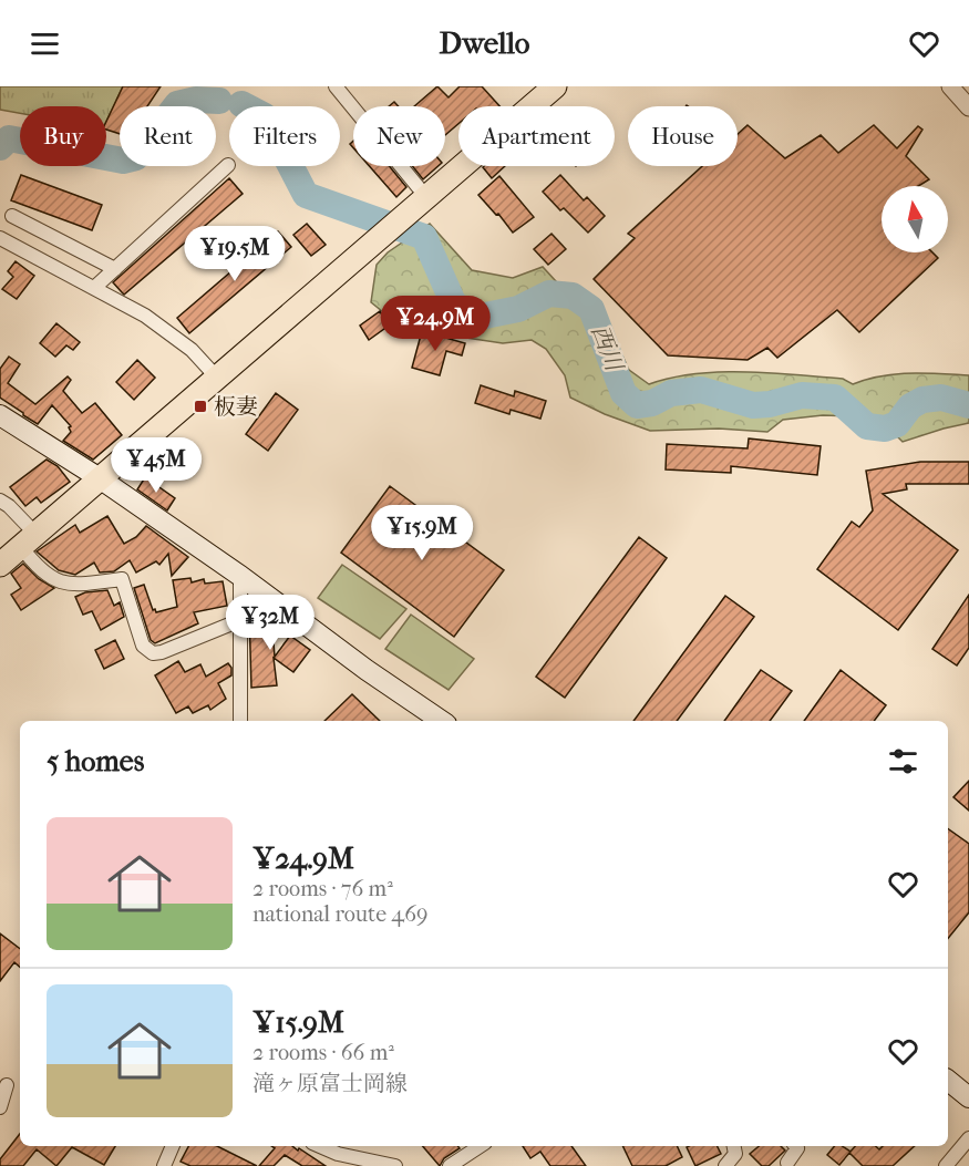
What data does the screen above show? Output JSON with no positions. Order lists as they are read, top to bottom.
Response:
{
  "water": ["西川"],
  "places": {
    "transit": ["板妻"]
  },
  "north": "top",
  "page": {
    "header": "Dwello",
    "chip": [
      "Buy",
      "Rent",
      "Filters",
      "New",
      "Apartment",
      "House"
    ],
    "price": [
      "¥19.5M",
      "¥24.9M",
      "¥45M",
      "¥15.9M",
      "¥32M"
    ],
    "heading": "5 homes",
    "list": [
      {
        "name": "¥24.9M",
        "note": "2 rooms · 76 m² · national route 469"
      },
      {
        "name": "¥15.9M",
        "note": "2 rooms · 66 m² · 滝ヶ原富士岡線"
      }
    ]
  }
}
